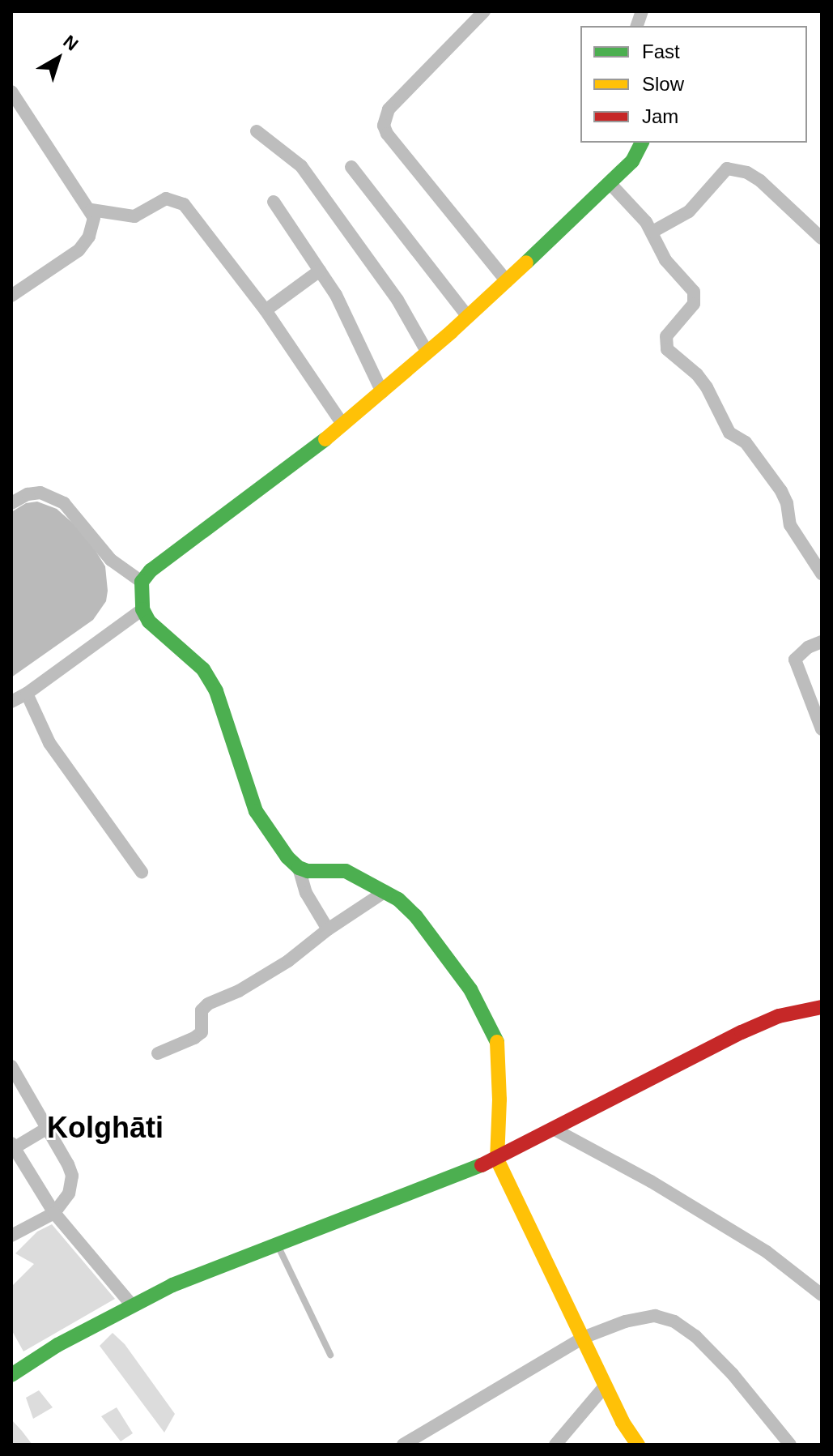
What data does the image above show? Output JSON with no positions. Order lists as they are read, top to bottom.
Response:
{
  "districts": ["Kolghāti"],
  "legend": ["Fast", "Slow", "Jam"],
  "north": "top right"
}
